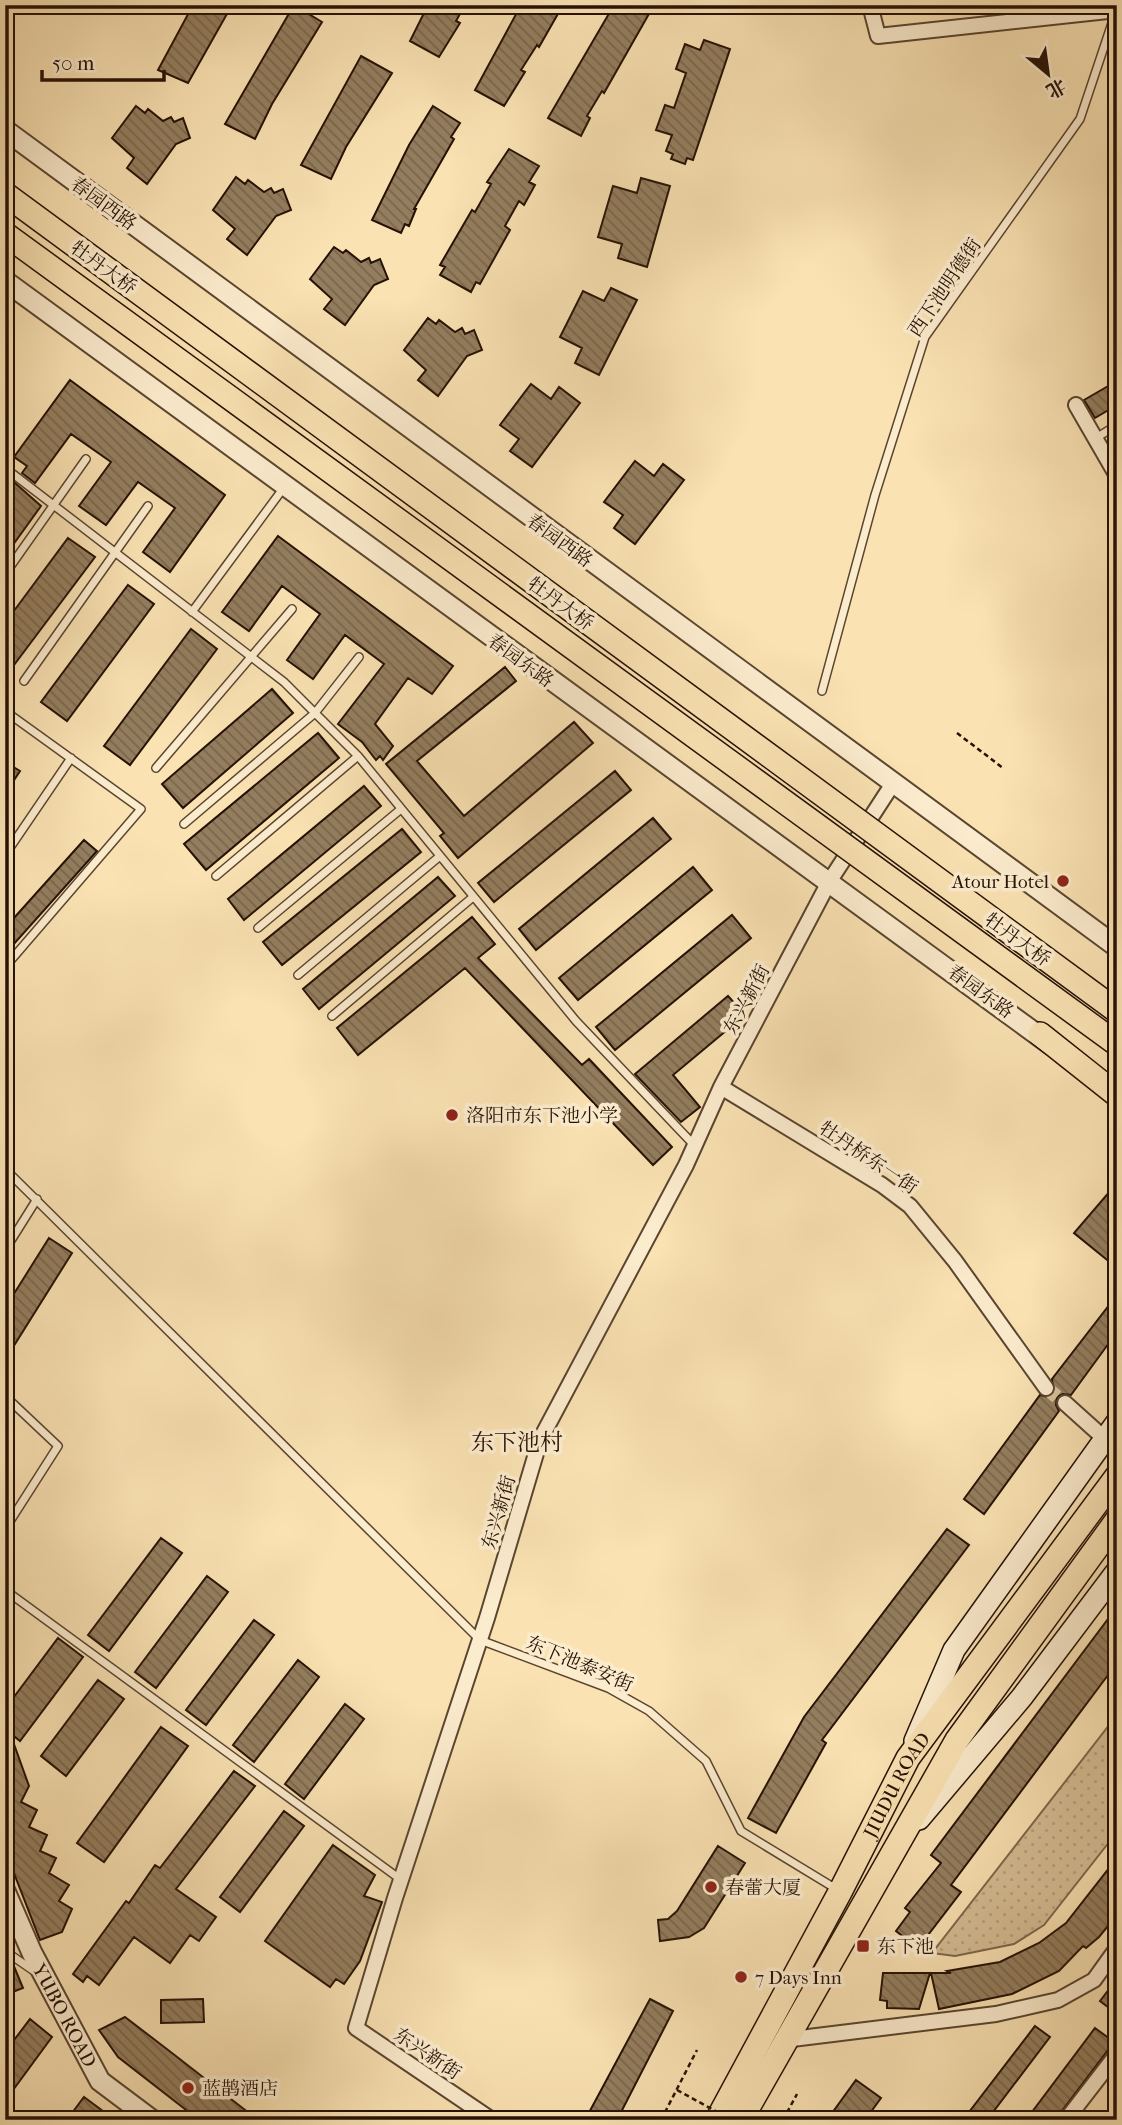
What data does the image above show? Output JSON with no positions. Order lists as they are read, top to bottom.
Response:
{
  "streets": {
    "main road": ["牡丹大桥", "JIUDU ROAD"],
    "street": [
      "春园西路",
      "春园东路",
      "东兴新街",
      "牡丹桥东一街",
      "YUBO ROAD"
    ],
    "lane": ["西下池明德街", "东下池泰安街"]
  },
  "crossings": [
    ["春园西路", "东兴新街"],
    ["春园东路", "东兴新街"],
    ["东兴新街", "牡丹桥东一街"],
    ["东兴新街", "东下池泰安街"],
    ["东下池泰安街", "JIUDU ROAD"]
  ],
  "districts": ["东下池村"],
  "places": {
    "other": [
      "Atour Hotel",
      "洛阳市东下池小学",
      "春蕾大厦",
      "7 Days Inn",
      "蓝鹊酒店"
    ],
    "transit": ["东下池"]
  },
  "scale_bar": "50 m",
  "north": "bottom right"
}
